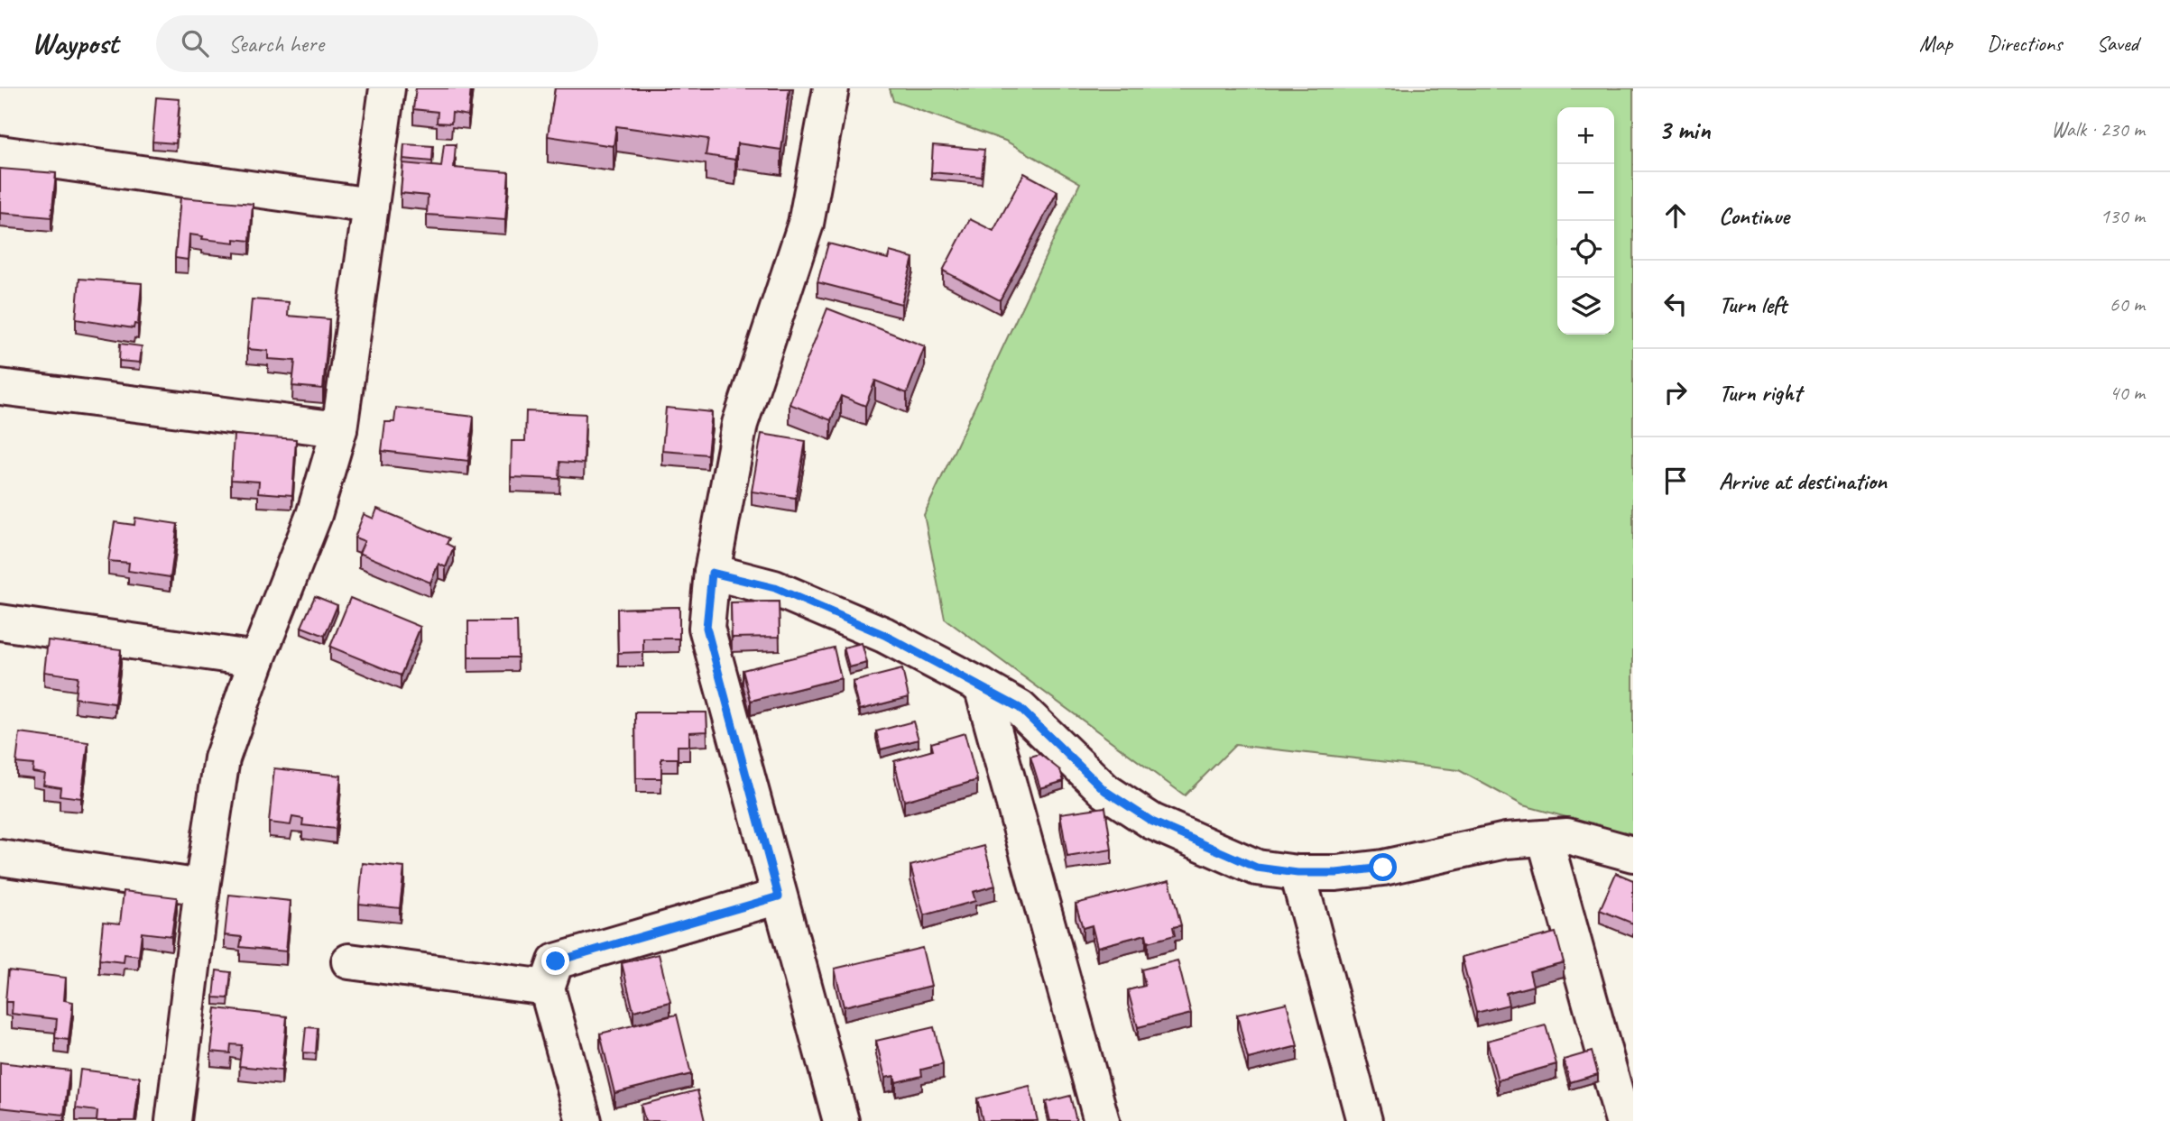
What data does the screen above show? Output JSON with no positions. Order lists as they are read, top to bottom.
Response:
{
  "page": {
    "header": "Waypost",
    "search": "Search here",
    "nav": ["Map", "Directions", "Saved"],
    "heading": ["3 min", "Walk · 230 m"],
    "map_buttons": ["+", "−"],
    "list": [
      ["Continue", "130 m"],
      ["Turn left", "60 m"],
      ["Turn right", "40 m"],
      "Arrive at destination"
    ]
  }
}
